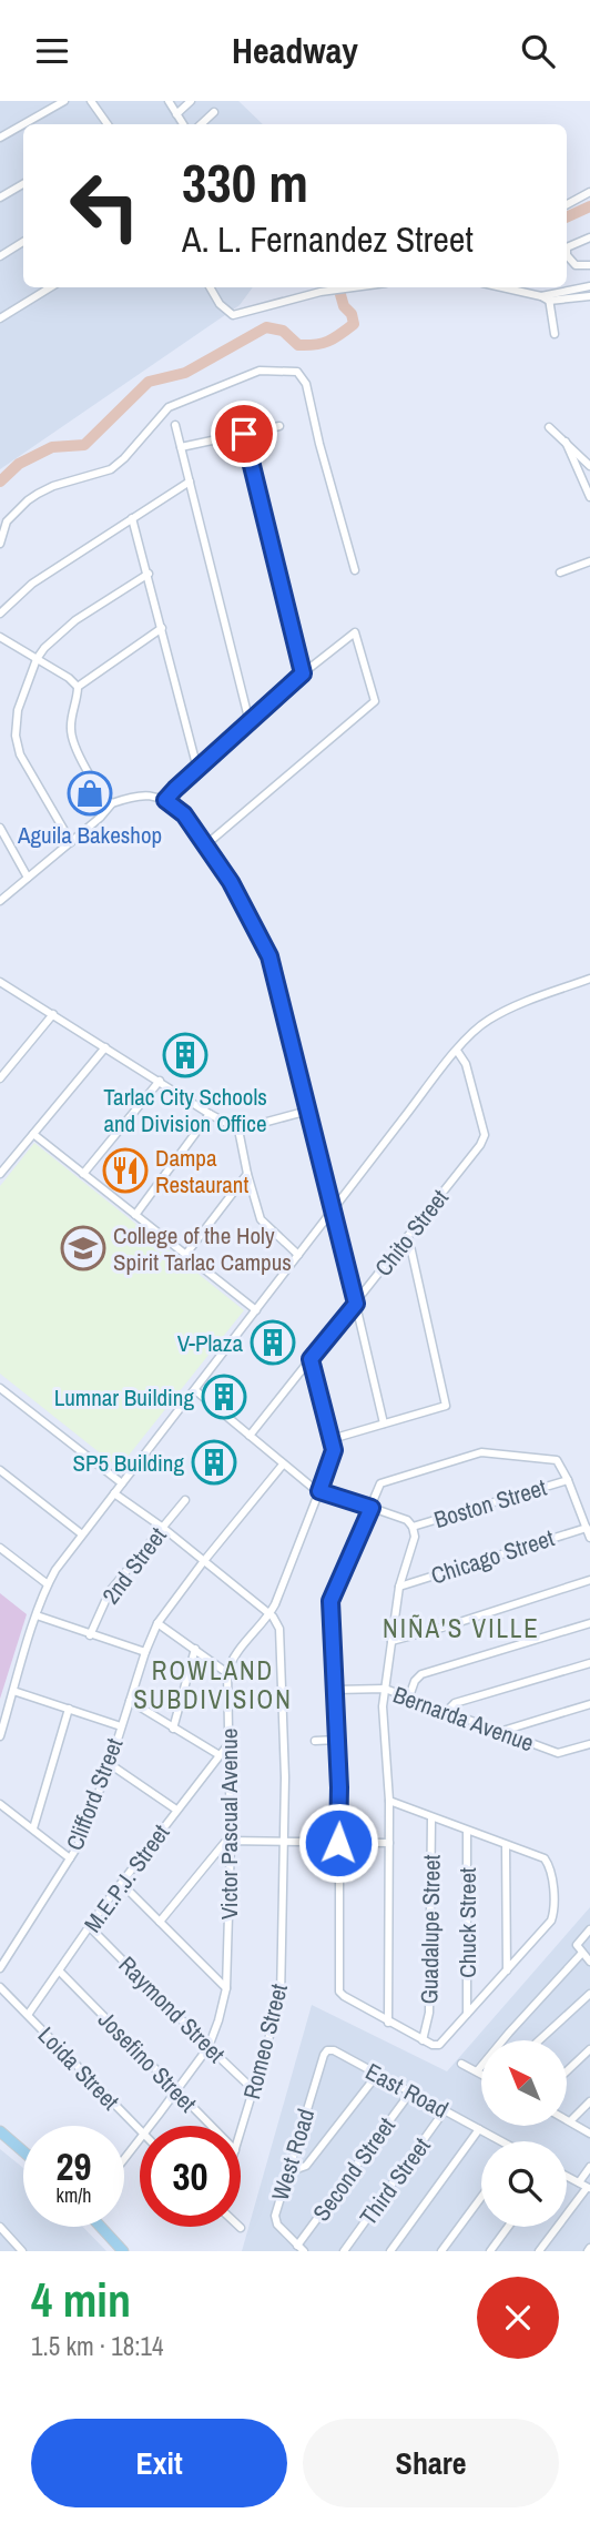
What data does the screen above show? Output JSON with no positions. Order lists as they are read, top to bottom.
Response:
{
  "streets": {
    "street": [
      "Chito Street",
      "Boston Street",
      "Chicago Street",
      "2nd Street",
      "Bernarda Avenue",
      "Clifford Street",
      "Victor Pascual Avenue",
      "M.E.P.J. Street",
      "Chuck Street",
      "Guadalupe Street",
      "Raymond Street",
      "Romeo Street",
      "Josefino Street",
      "Loida Street",
      "East Road",
      "West Road",
      "Second Street",
      "Third Street"
    ]
  },
  "crossings": [
    ["Victor Pascual Avenue", "M.E.P.J. Street"],
    ["Victor Pascual Avenue", "Raymond Street"],
    ["Victor Pascual Avenue", "Josefino Street"],
    ["M.E.P.J. Street", "Raymond Street"],
    ["M.E.P.J. Street", "Josefino Street"],
    ["M.E.P.J. Street", "Loida Street"],
    ["Raymond Street", "Romeo Street"],
    ["East Road", "West Road"],
    ["East Road", "Second Street"],
    ["East Road", "Third Street"],
    ["West Road", "Second Street"]
  ],
  "districts": ["NIÑA'S VILLE", "ROWLAND SUBDIVISION"],
  "places": {
    "shop": ["Aguila Bakeshop"],
    "building": [
      "Tarlac City Schools and Division Office",
      "V-Plaza",
      "Lumnar Building",
      "SP5 Building"
    ],
    "restaurant": ["Dampa Restaurant"],
    "school or university": ["College of the Holy Spirit Tarlac Campus"]
  },
  "north": "top left",
  "page": {
    "header": "Headway",
    "turn": ["330 m", "A. L. Fernandez Street"],
    "speed": "29 km/h",
    "limit": "30",
    "heading": ["4 min", "1.5 km · 18:14"],
    "buttons": ["Exit", "Share"]
  }
}
